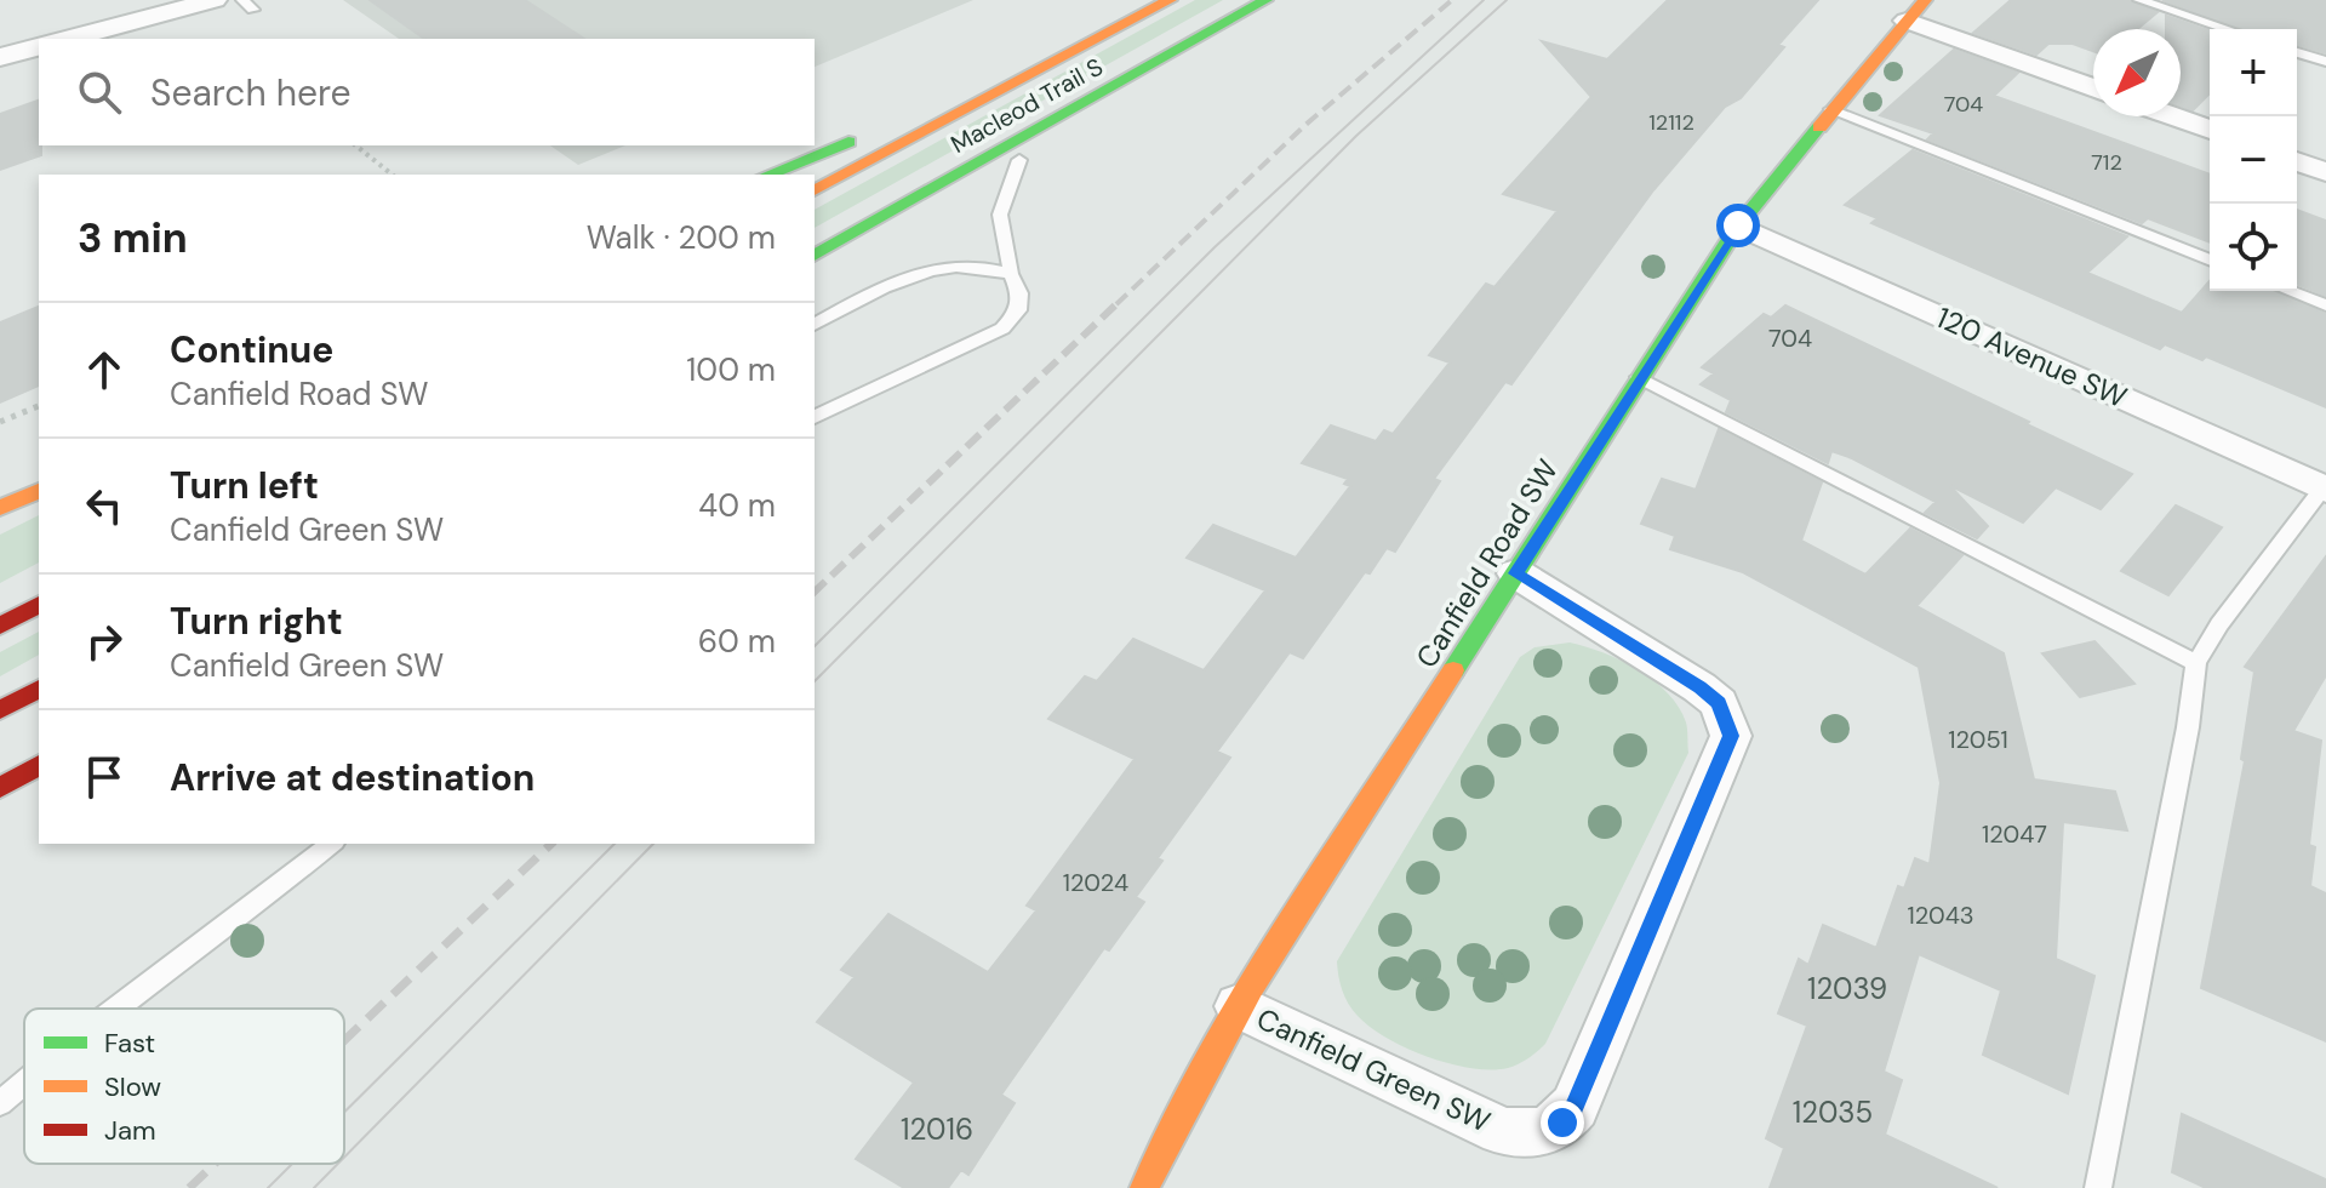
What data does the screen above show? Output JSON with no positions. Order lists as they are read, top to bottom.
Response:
{
  "streets": {
    "main road": ["Macleod Trail S", "Canfield Road SW"],
    "street": ["120 Avenue SW", "Canfield Green SW"]
  },
  "crossings": [
    ["120 Avenue SW", "Canfield Road SW"],
    ["Canfield Road SW", "Canfield Green SW"]
  ],
  "house_numbers": [
    "704",
    "12112",
    "712",
    "704",
    "12051",
    "12047",
    "12024",
    "12043",
    "12039",
    "12035",
    "12016"
  ],
  "legend": ["Fast", "Slow", "Jam"],
  "north": "bottom left",
  "page": {
    "map_buttons": ["+", "−"],
    "search": "Search here",
    "heading": ["3 min", "Walk · 200 m"],
    "list": [
      ["Continue", "Canfield Road SW", "100 m"],
      ["Turn left", "Canfield Green SW", "40 m"],
      ["Turn right", "Canfield Green SW", "60 m"],
      "Arrive at destination"
    ]
  }
}
